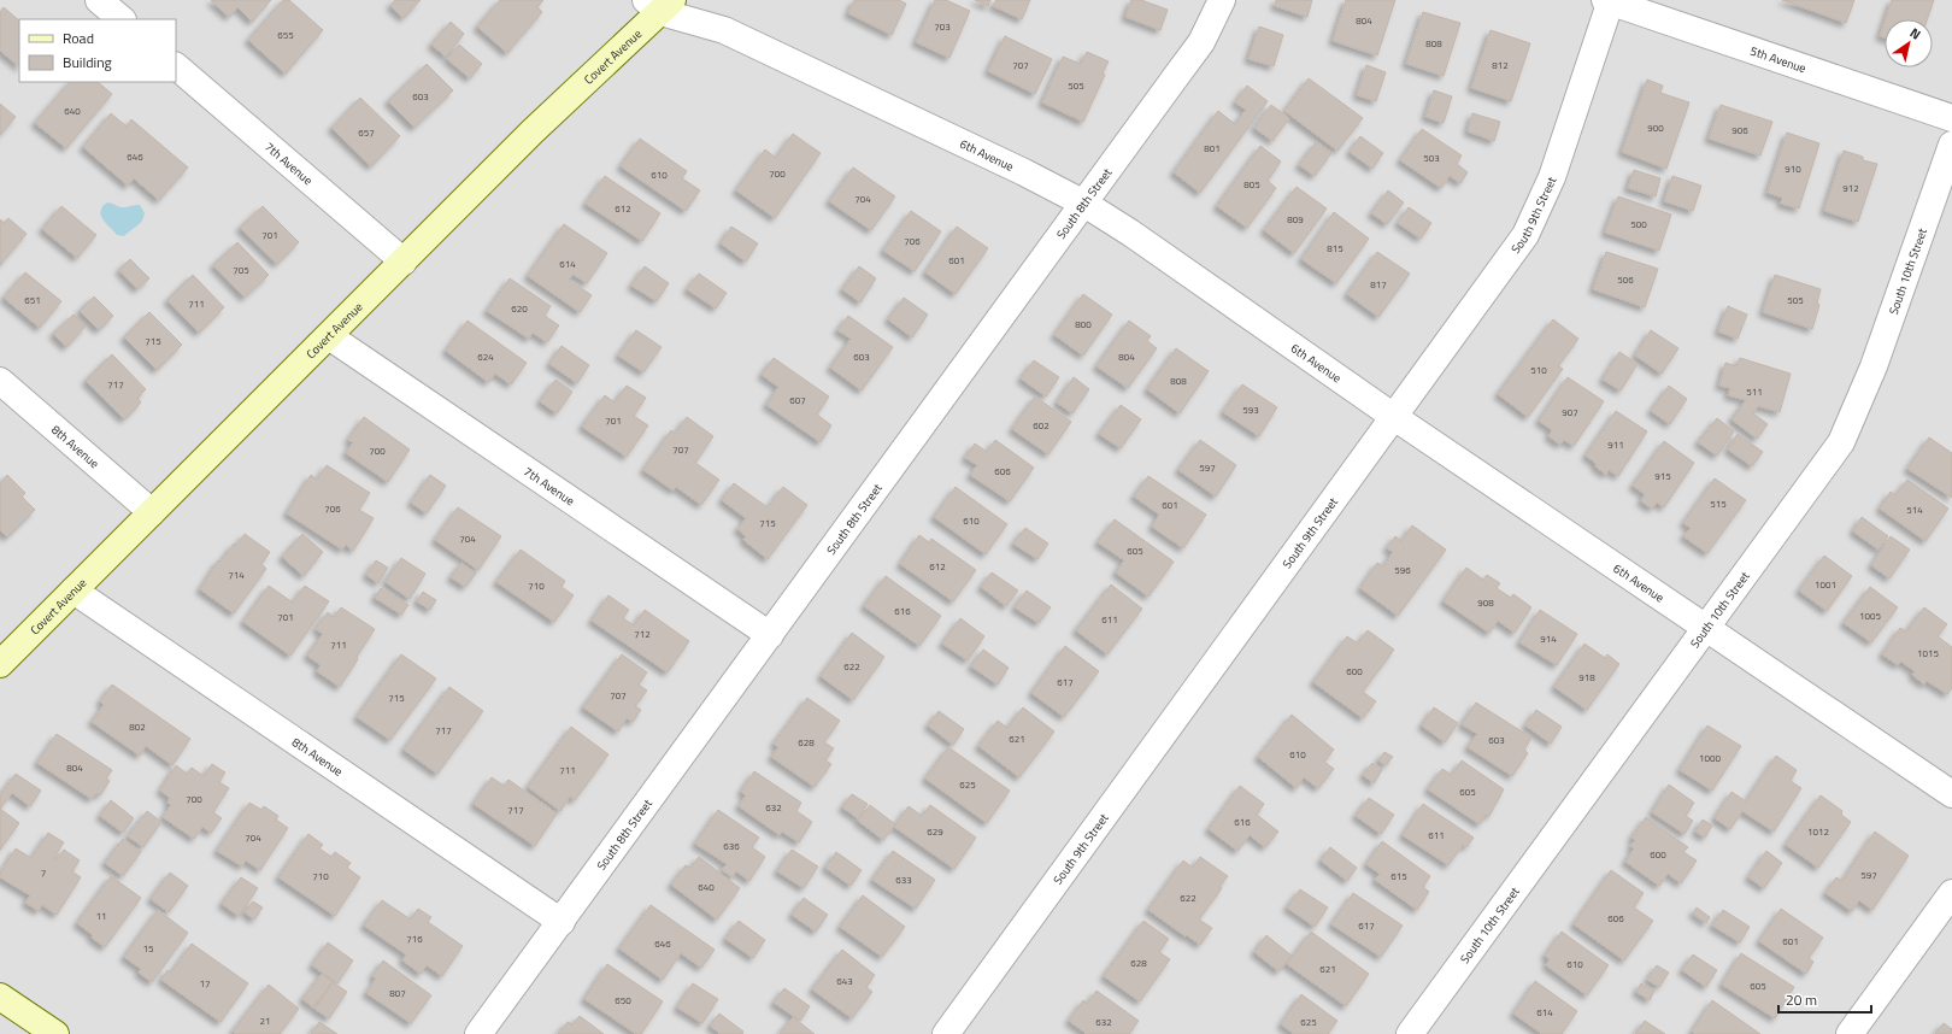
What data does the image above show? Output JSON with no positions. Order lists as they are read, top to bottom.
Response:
{
  "streets": {
    "main road": ["Covert Avenue"],
    "street": [
      "5th Avenue",
      "6th Avenue",
      "7th Avenue",
      "South 8th Street",
      "South 9th Street",
      "South 10th Street",
      "8th Avenue"
    ]
  },
  "crossings": [
    ["Covert Avenue", "6th Avenue"],
    ["Covert Avenue", "7th Avenue"],
    ["Covert Avenue", "8th Avenue"],
    ["5th Avenue", "South 9th Street"],
    ["6th Avenue", "South 8th Street"],
    ["6th Avenue", "South 9th Street"],
    ["6th Avenue", "South 10th Street"],
    ["7th Avenue", "South 8th Street"],
    ["South 8th Street", "8th Avenue"]
  ],
  "house_numbers": [
    "804",
    "703",
    "655",
    "808",
    "707",
    "812",
    "505",
    "603",
    "640",
    "900",
    "906",
    "657",
    "801",
    "646",
    "503",
    "910",
    "700",
    "610",
    "805",
    "912",
    "704",
    "612",
    "809",
    "500",
    "701",
    "706",
    "815",
    "601",
    "614",
    "705",
    "506",
    "817",
    "651",
    "505",
    "711",
    "620",
    "800",
    "715",
    "624",
    "603",
    "804",
    "510",
    "808",
    "717",
    "511",
    "607",
    "593",
    "907",
    "701",
    "602",
    "911",
    "707",
    "700",
    "597",
    "606",
    "915",
    "515",
    "601",
    "706",
    "514",
    "610",
    "715",
    "704",
    "605",
    "612",
    "596",
    "714",
    "1001",
    "710",
    "908",
    "616",
    "1005",
    "701",
    "611",
    "712",
    "914",
    "711",
    "1015",
    "622",
    "600",
    "918",
    "617",
    "707",
    "715",
    "802",
    "717",
    "621",
    "603",
    "628",
    "610",
    "1000",
    "804",
    "711",
    "625",
    "605",
    "700",
    "632",
    "717",
    "616",
    "629",
    "1012",
    "611",
    "704",
    "636",
    "600",
    "7",
    "597",
    "710",
    "615",
    "633",
    "640",
    "622",
    "11",
    "606",
    "617",
    "716",
    "601",
    "646",
    "15",
    "628",
    "610",
    "621",
    "643",
    "17",
    "605",
    "807",
    "650",
    "614",
    "21",
    "632",
    "625"
  ],
  "legend": ["Road", "Building"],
  "scale_bar": "20 m",
  "north": "top right"
}
